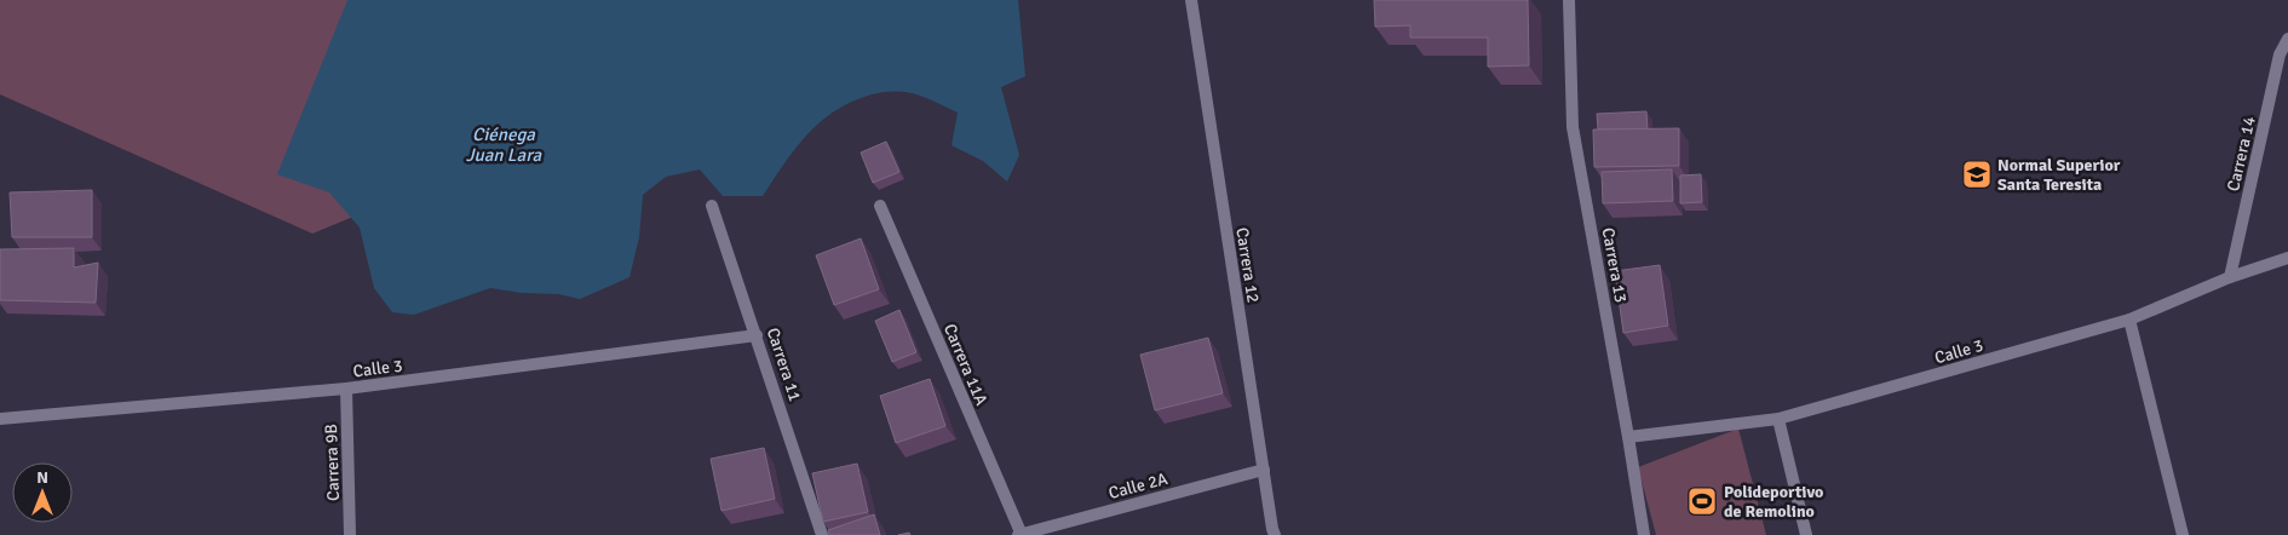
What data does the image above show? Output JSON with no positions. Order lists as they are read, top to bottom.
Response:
{
  "streets": {
    "street": [
      "Carrera 14",
      "Carrera 12",
      "Carrera 13",
      "Calle 3",
      "Carrera 11",
      "Carrera 11A",
      "Carrera 9B",
      "Calle 2A"
    ]
  },
  "crossings": [
    ["Carrera 14", "Calle 3"],
    ["Carrera 12", "Calle 2A"],
    ["Carrera 13", "Calle 3"],
    ["Calle 3", "Carrera 11"],
    ["Calle 3", "Carrera 9B"],
    ["Carrera 11A", "Calle 2A"]
  ],
  "water": ["Ciénega Juan Lara"],
  "places": {
    "school or university": ["Normal Superior Santa Teresita"],
    "sports": ["Polideportivo de Remolino"]
  },
  "north": "top"
}
